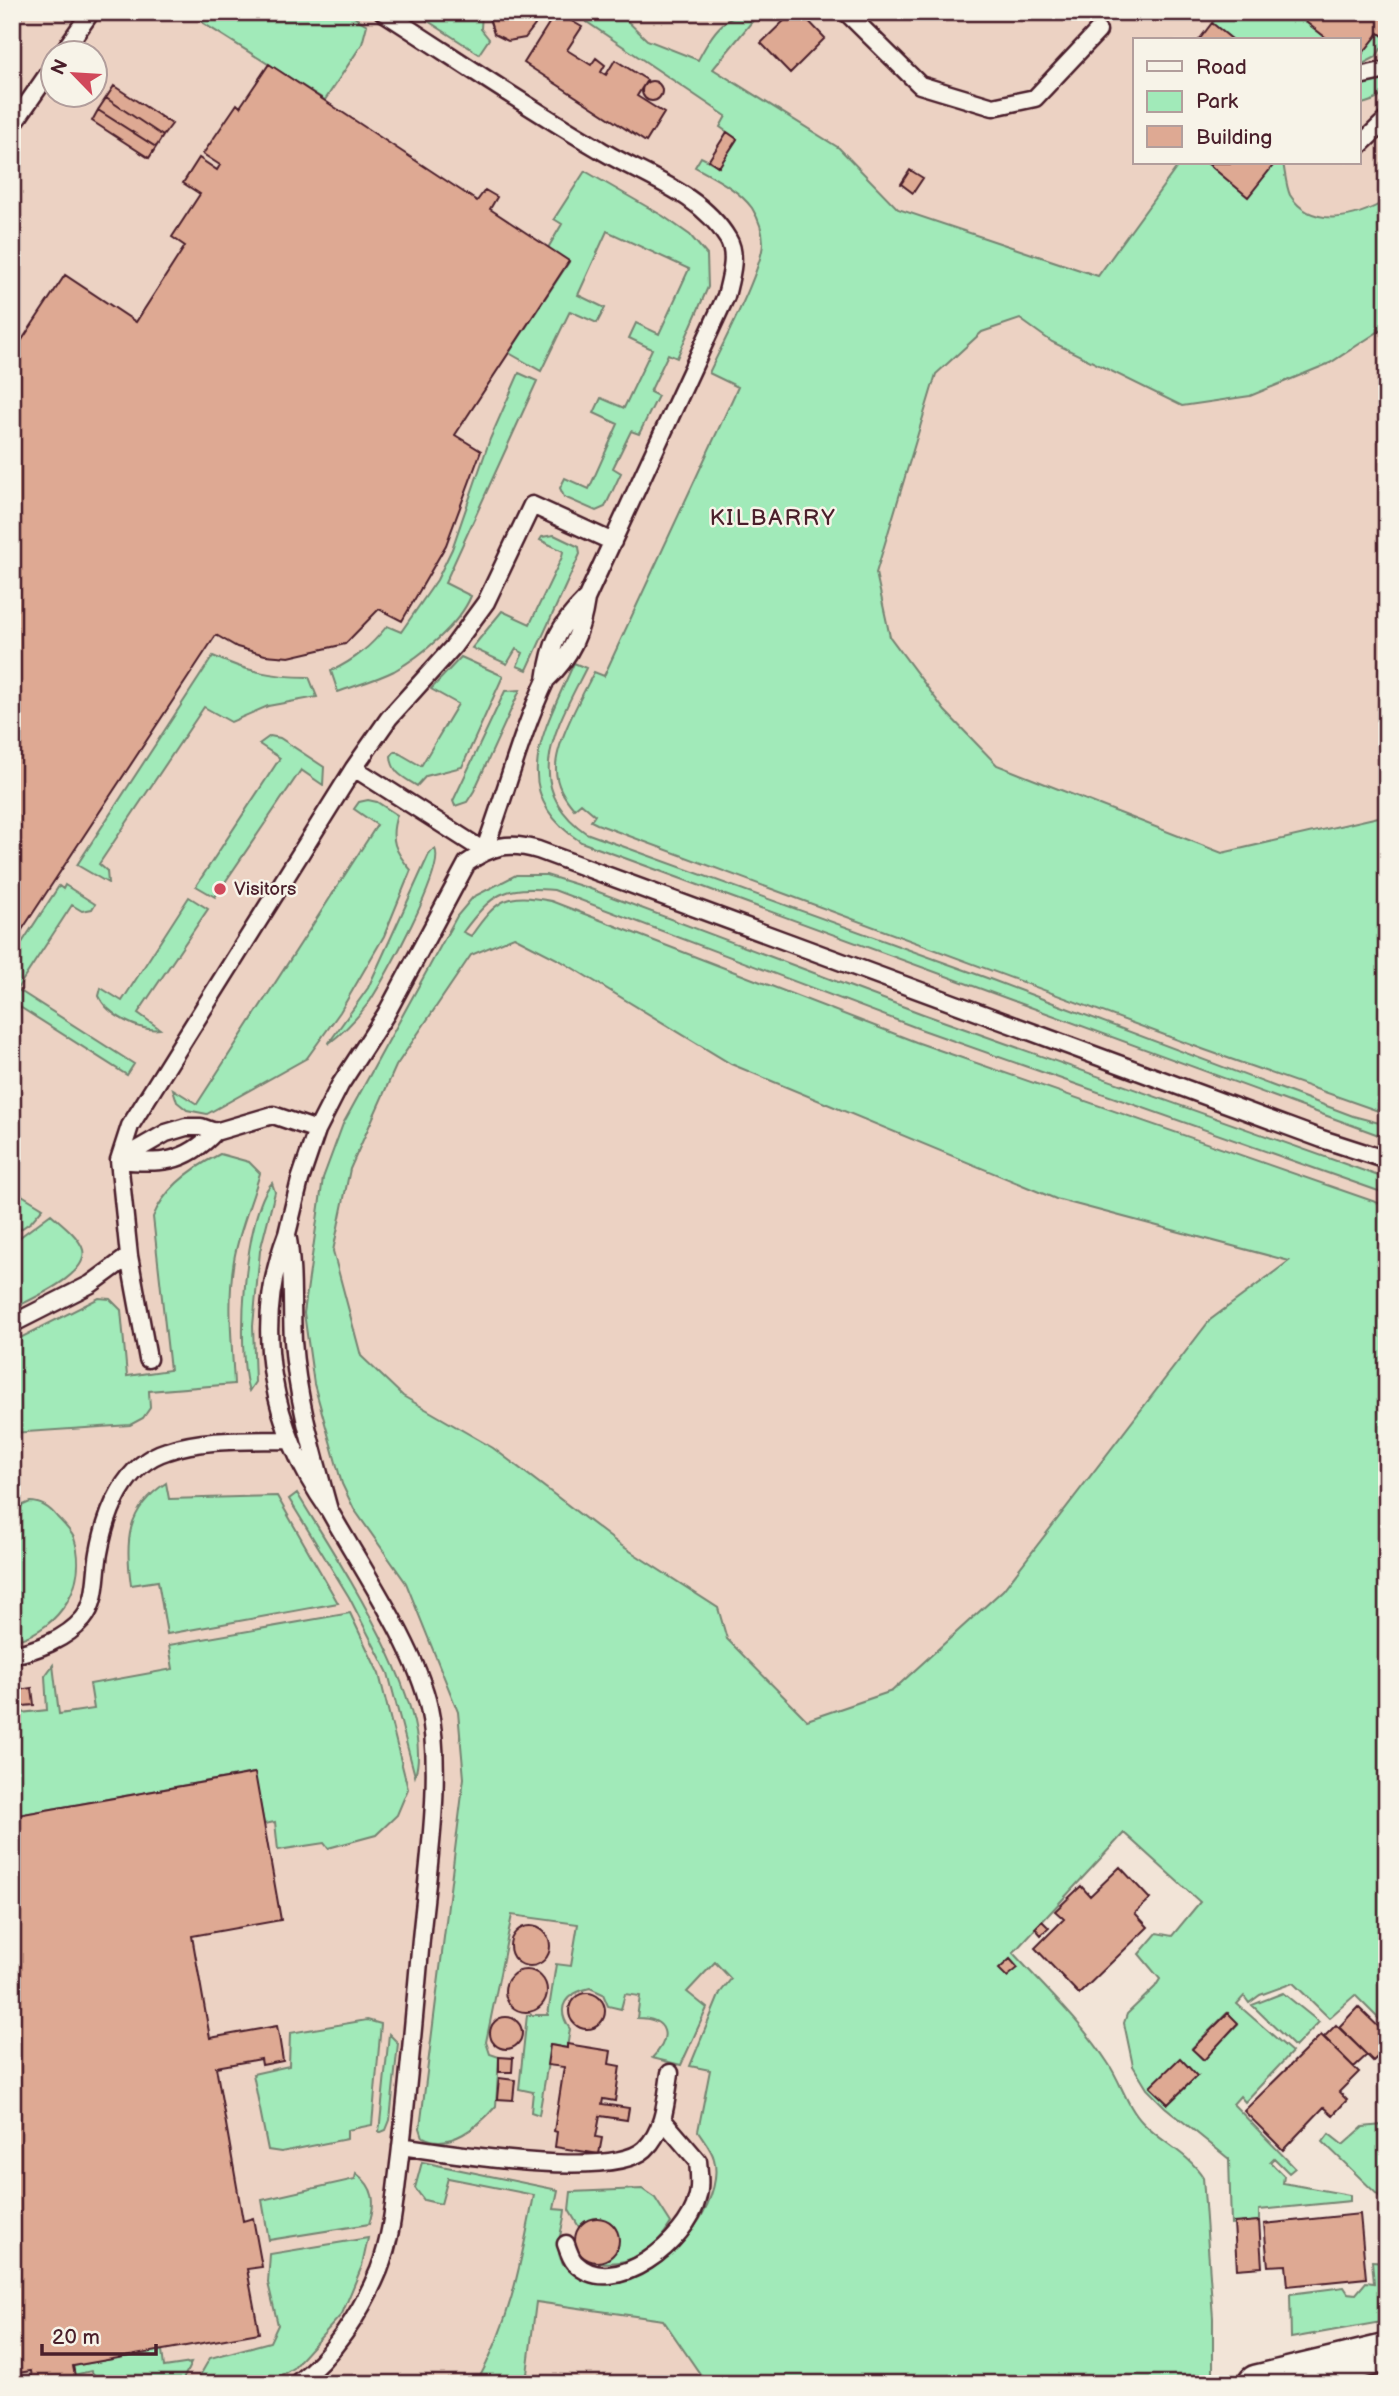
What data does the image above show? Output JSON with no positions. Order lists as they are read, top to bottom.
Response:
{
  "districts": ["KILBARRY"],
  "places": ["Visitors"],
  "legend": ["Road", "Park", "Building"],
  "scale_bar": "20 m",
  "north": "top left"
}
